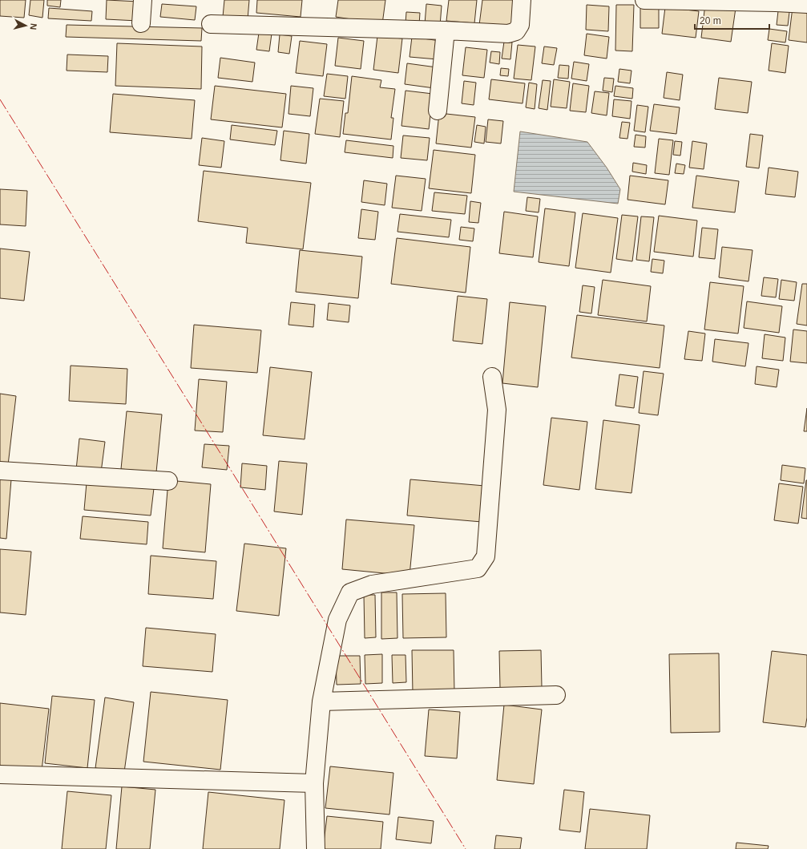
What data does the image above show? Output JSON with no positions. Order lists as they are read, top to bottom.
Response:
{
  "scale_bar": "20 m",
  "north": "right"
}
